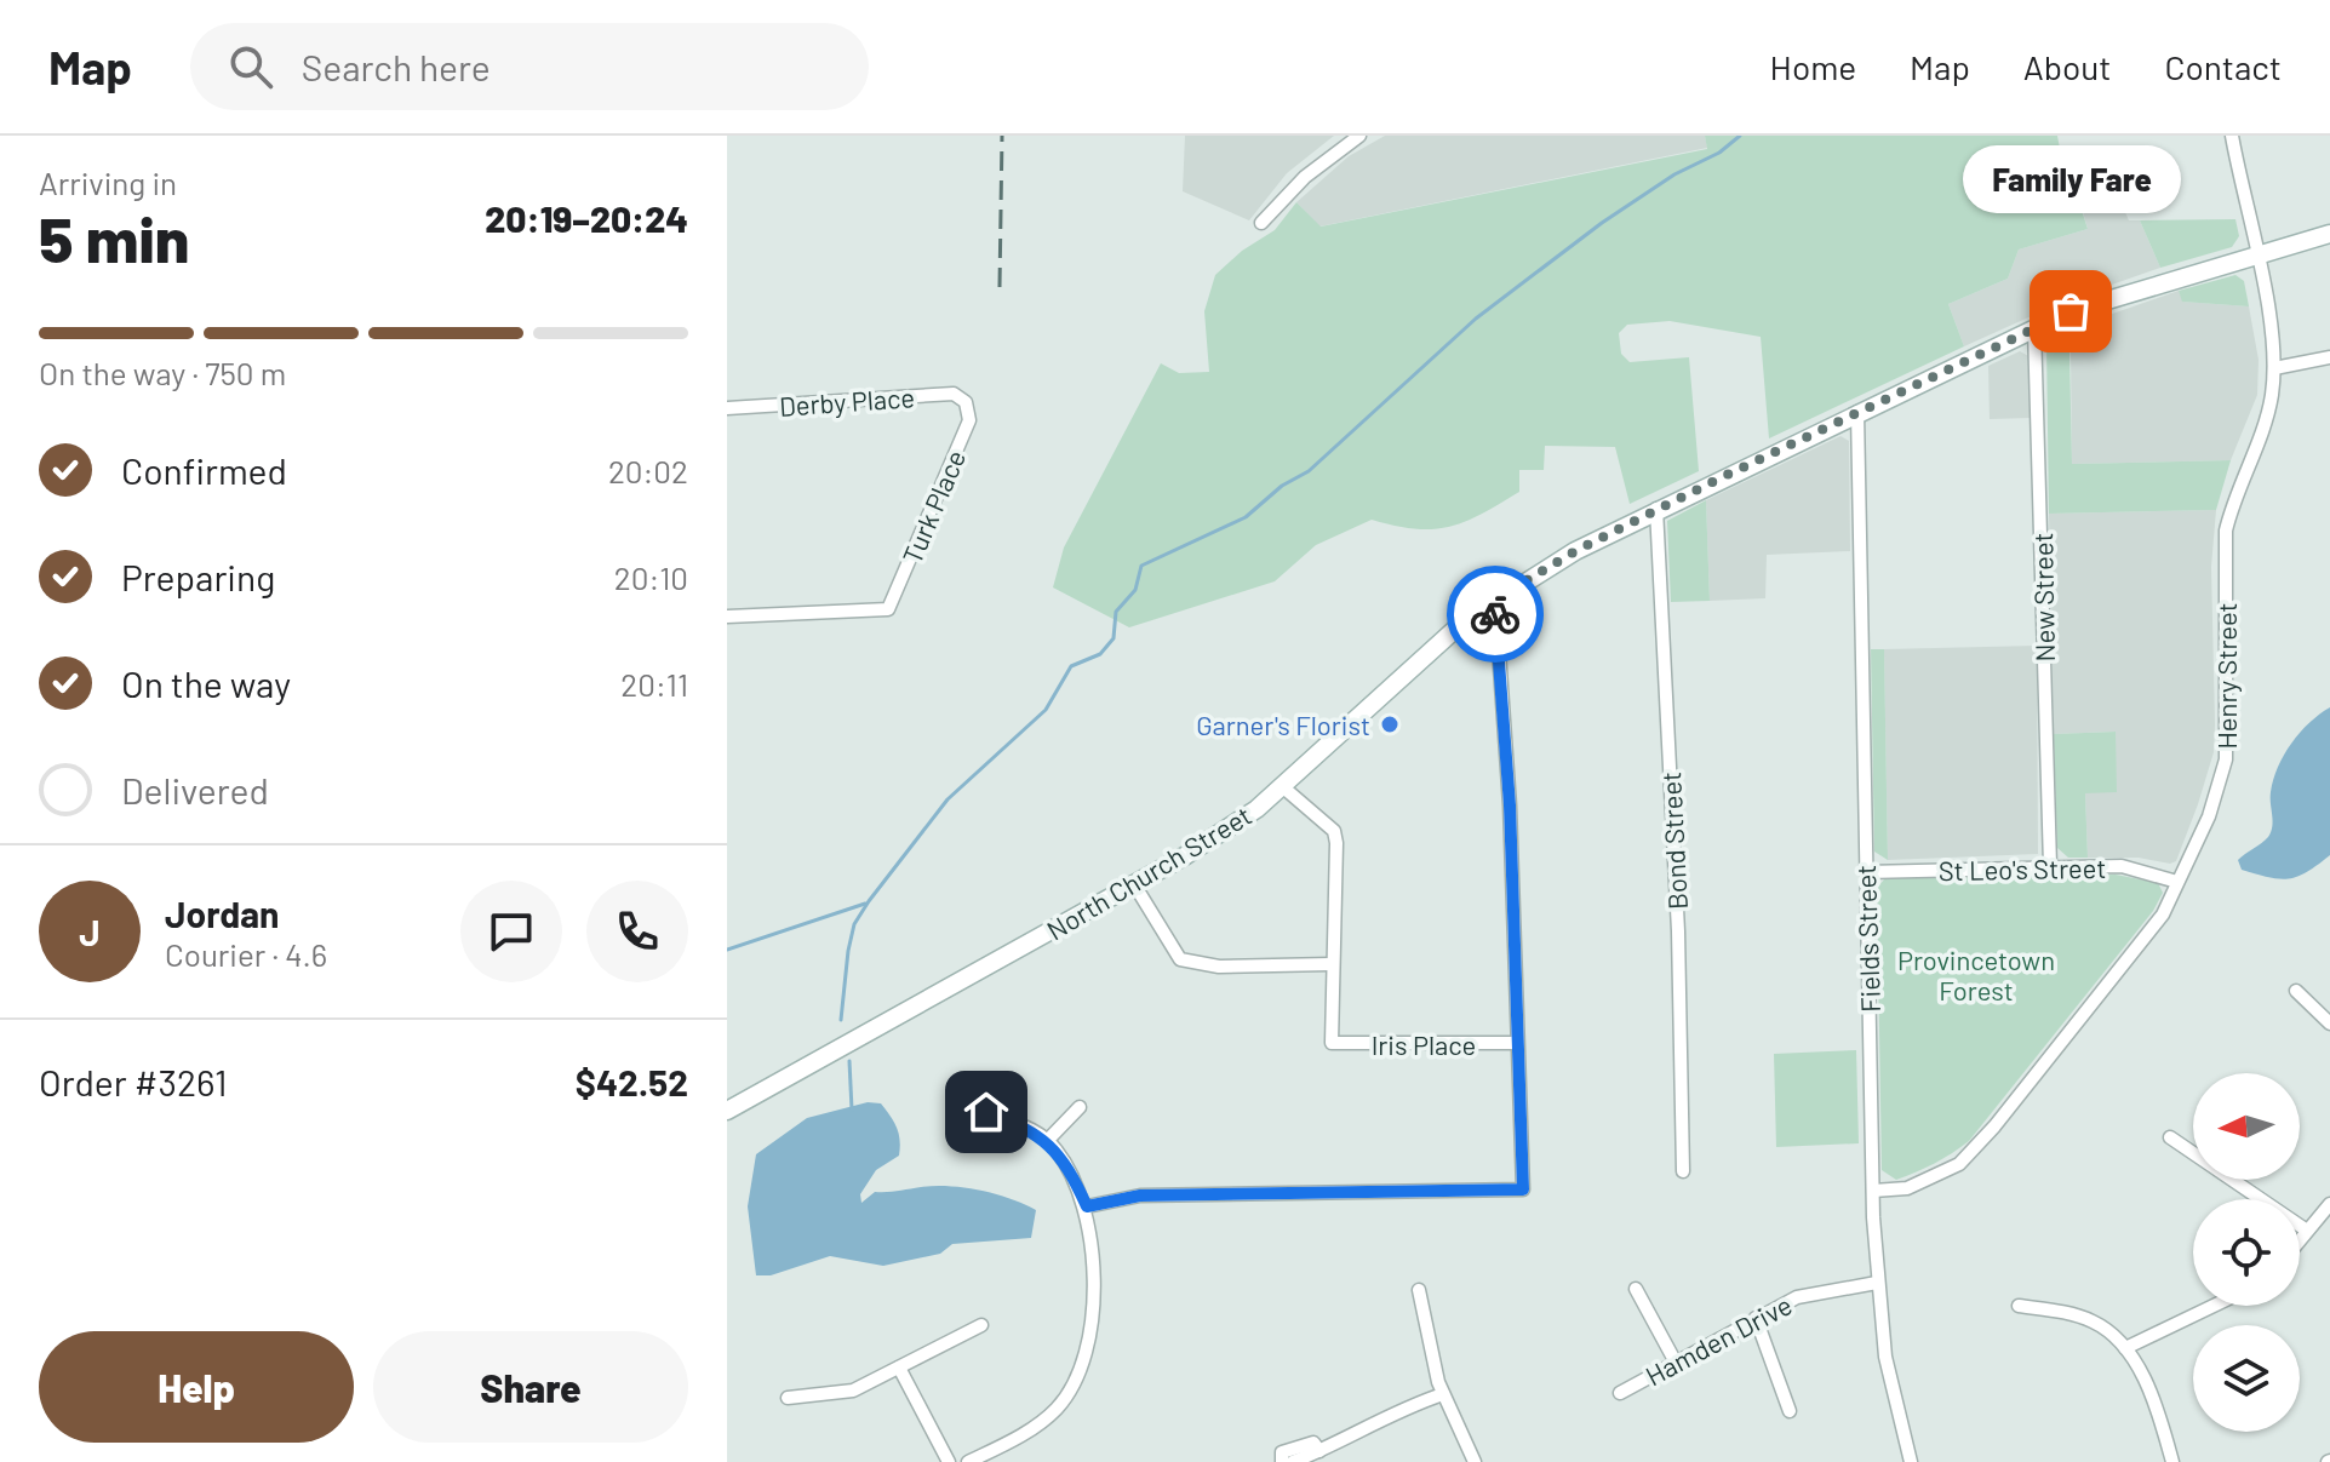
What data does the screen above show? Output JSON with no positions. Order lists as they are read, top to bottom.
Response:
{
  "streets": {
    "main road": ["North Church Street"],
    "street": [
      "Derby Place",
      "Turk Place",
      "New Street",
      "Henry Street",
      "Bond Street",
      "St Leo's Street",
      "Fields Street",
      "Iris Place",
      "Hamden Drive"
    ]
  },
  "crossings": [
    ["Derby Place", "Turk Place"],
    ["New Street", "St Leo's Street"],
    ["New Street", "North Church Street"],
    ["Henry Street", "St Leo's Street"],
    ["Henry Street", "North Church Street"],
    ["Henry Street", "Fields Street"],
    ["Bond Street", "North Church Street"],
    ["St Leo's Street", "Fields Street"],
    ["North Church Street", "Fields Street"],
    ["Fields Street", "Hamden Drive"]
  ],
  "parks": ["Provincetown Forest"],
  "places": ["Family Fare", "Garner's Florist"],
  "north": "left",
  "page": {
    "header": "Map",
    "search": "Search here",
    "nav": [
      "Home",
      "Map",
      "About",
      "Contact"
    ],
    "heading": ["5 min", "Arriving in", "20:19–20:24"],
    "panel": [
      "Jordan",
      "Courier · 4.6",
      "Order #3261",
      "$42.52"
    ],
    "bubble": "Family Fare",
    "bar": "On the way · 750 m",
    "list": [
      ["Confirmed", "20:02"],
      ["Preparing", "20:10"],
      ["On the way", "20:11"],
      "Delivered"
    ],
    "round": "J",
    "buttons": ["Help", "Share"]
  }
}
